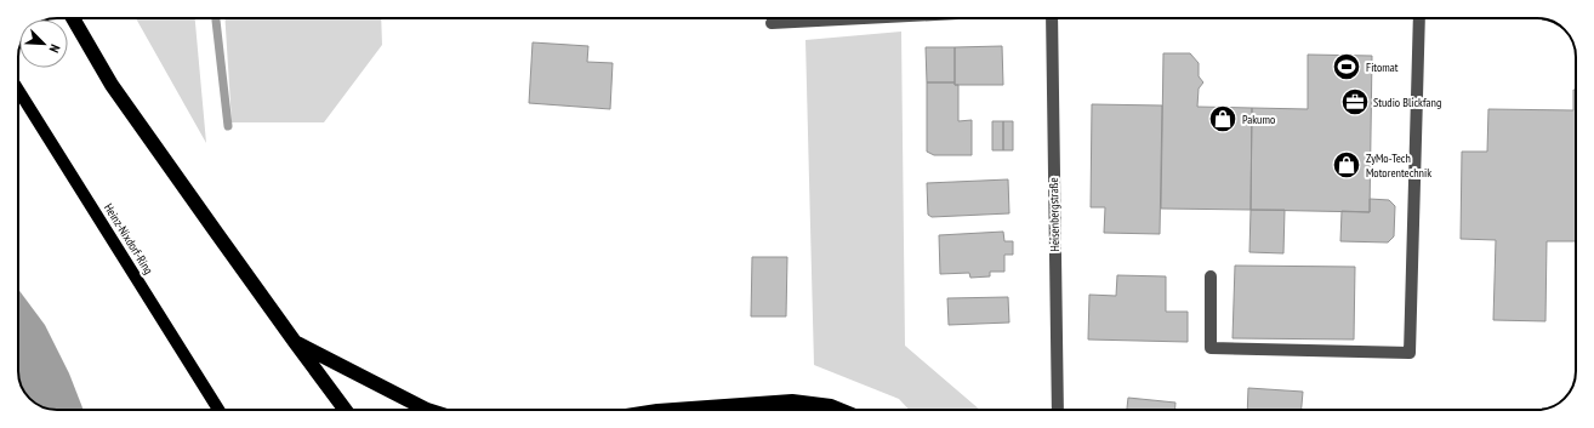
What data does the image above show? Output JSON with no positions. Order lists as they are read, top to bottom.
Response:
{
  "streets": {
    "main road": ["Heinz-Nixdorf-Ring"],
    "street": ["Heisenbergstraße"]
  },
  "places": {
    "sports": ["Fitomat"],
    "office": ["Studio Blickfang"],
    "shop": ["Pakumo", "ZyMo-Tech Motorentechnik"]
  },
  "north": "bottom right"
}
